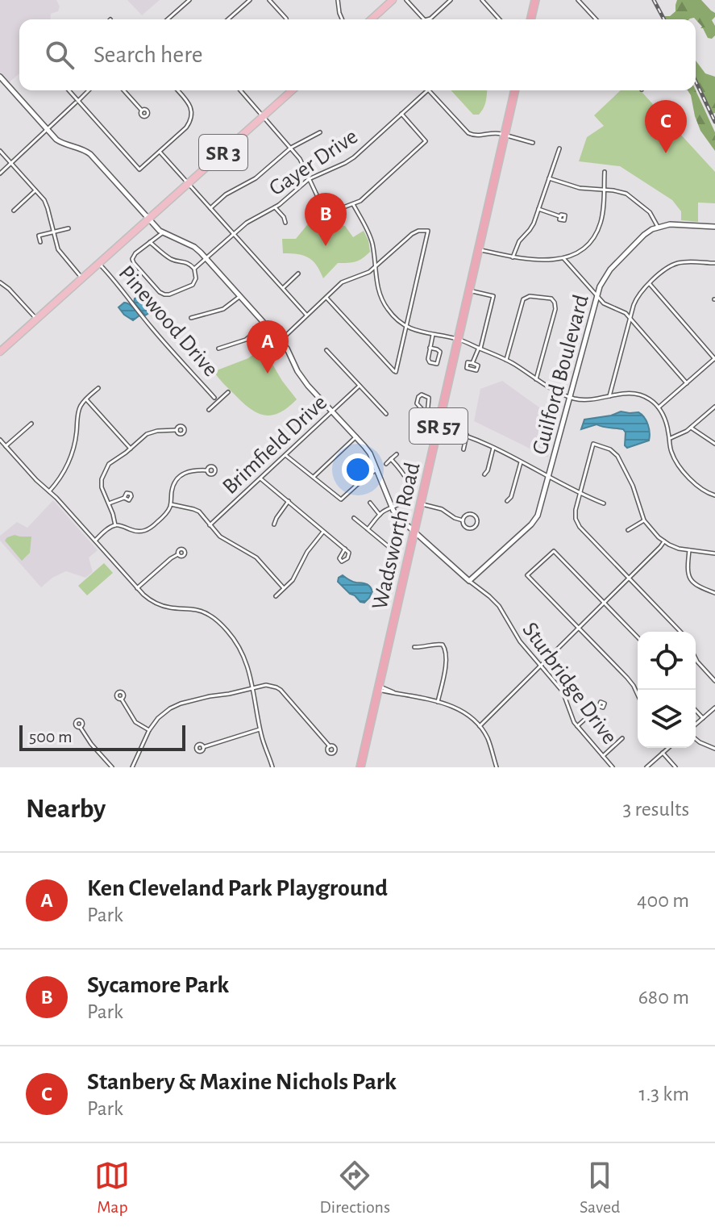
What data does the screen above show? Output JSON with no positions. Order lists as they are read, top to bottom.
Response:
{
  "streets": {
    "highway": ["SR 57", "Wadsworth Road"],
    "main road": ["SR 3"],
    "street": [
      "Gayer Drive",
      "Pinewood Drive",
      "Guilford Boulevard",
      "Brimfield Drive",
      "Sturbridge Drive"
    ]
  },
  "crossings": [
    ["SR 3", "Pinewood Drive"],
    ["SR 3", "Sturbridge Drive"],
    ["Gayer Drive", "Sturbridge Drive"],
    ["Guilford Boulevard", "Sturbridge Drive"],
    ["Brimfield Drive", "Sturbridge Drive"],
    ["Wadsworth Road", "Sturbridge Drive"]
  ],
  "scale_bar": "500 m",
  "page": {
    "search": "Search here",
    "pins": ["C", "B", "A"],
    "scale": "500 m",
    "heading": ["Nearby", "3 results"],
    "list": [
      {
        "mark": "A",
        "name": "Ken Cleveland Park Playground",
        "note": "Park",
        "value": "400 m"
      },
      {
        "mark": "B",
        "name": "Sycamore Park",
        "note": "Park",
        "value": "680 m"
      },
      {
        "mark": "C",
        "name": "Stanbery & Maxine Nichols Park",
        "note": "Park",
        "value": "1.3 km"
      }
    ],
    "nav": ["Map", "Directions", "Saved"]
  }
}
